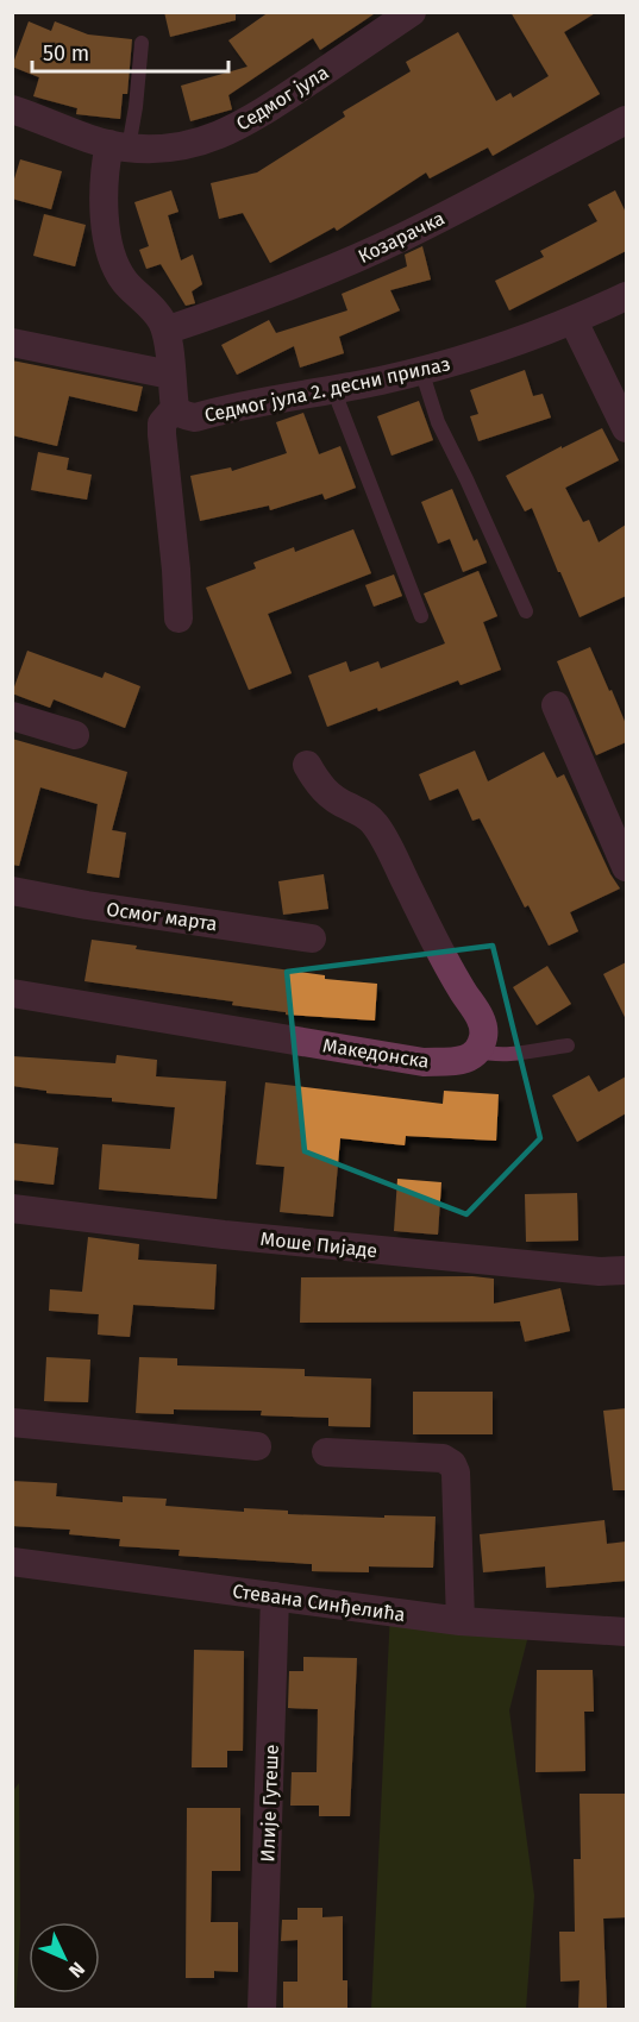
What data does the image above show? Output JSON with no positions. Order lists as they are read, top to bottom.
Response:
{
  "streets": {
    "street": [
      "Седмог јула",
      "Козарачка",
      "Седмог јула 2. десни прилаз",
      "Осмог марта",
      "Македонска",
      "Моше Пијаде",
      "Стевана Синђелића",
      "Илије Гутеше"
    ]
  },
  "crossings": [
    ["Козарачка", "Седмог јула 2. десни прилаз"],
    ["Стевана Синђелића", "Илије Гутеше"]
  ],
  "scale_bar": "50 m",
  "north": "bottom right"
}
